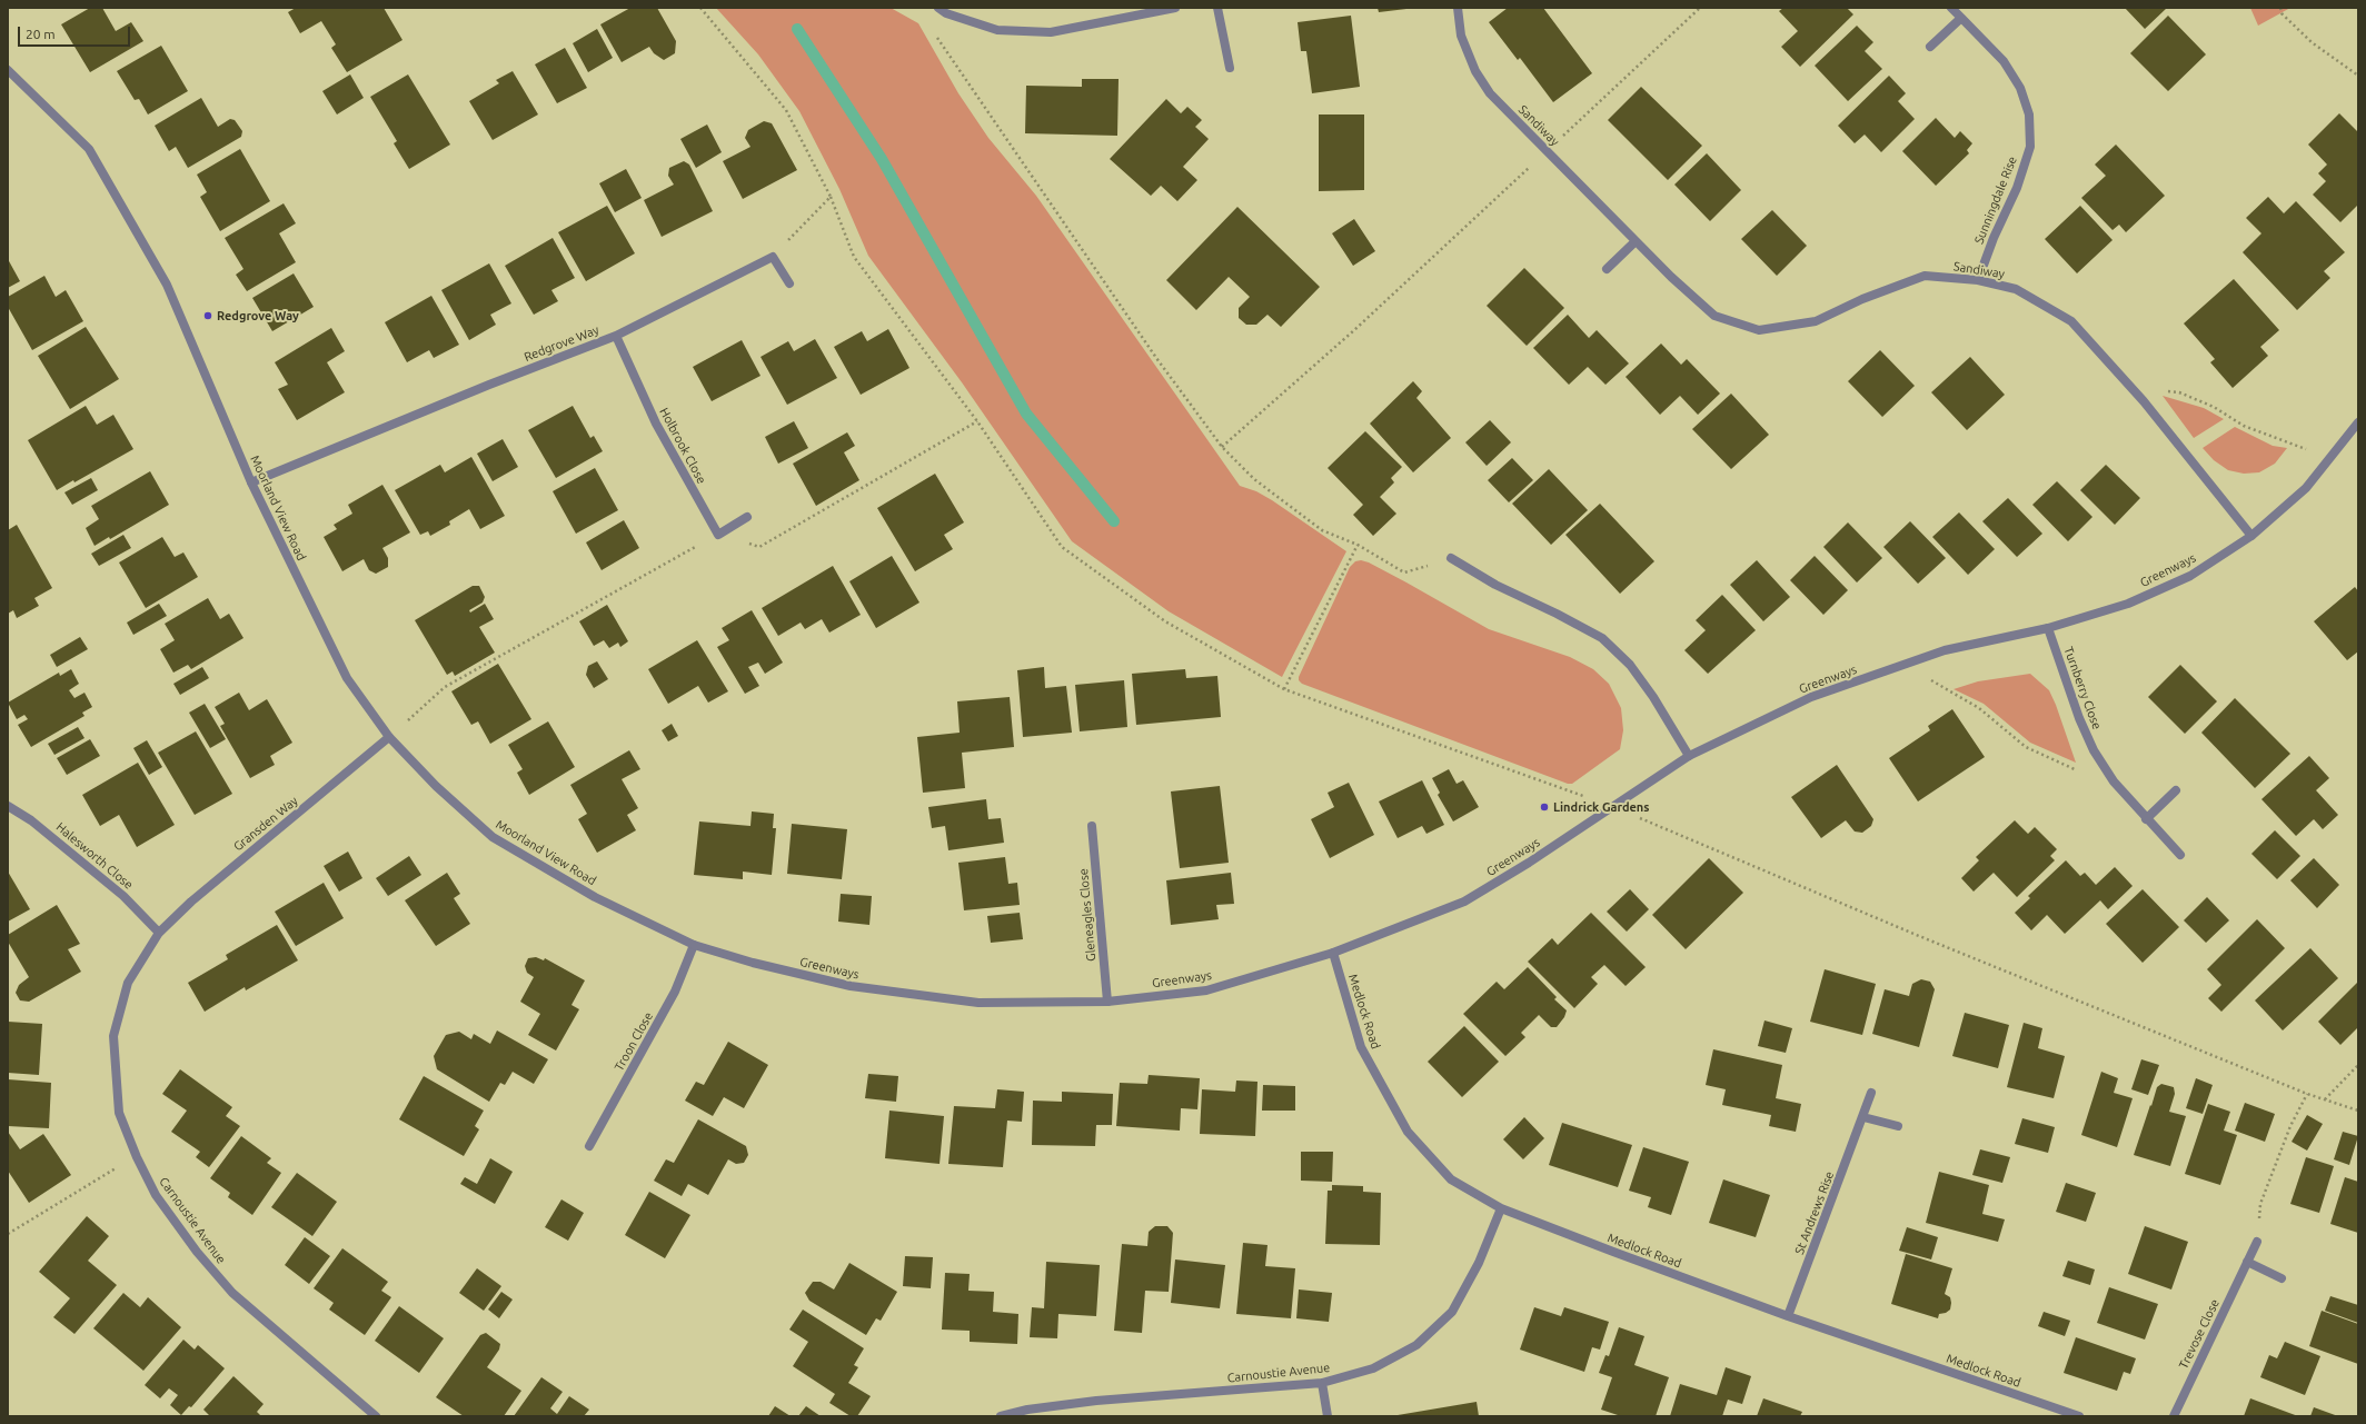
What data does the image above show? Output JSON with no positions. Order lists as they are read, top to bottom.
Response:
{
  "streets": {
    "street": [
      "Sandiway",
      "Sunningdale Rise",
      "Redgrove Way",
      "Holbrook Close",
      "Moorland View Road",
      "Greenways",
      "Turnberry Close",
      "Gransden Way",
      "Halesworth Close",
      "Gleneagles Close",
      "Medlock Road",
      "Troon Close",
      "St Andrews Rise",
      "Carnoustie Avenue",
      "Trevose Close"
    ]
  },
  "crossings": [
    ["Sandiway", "Sunningdale Rise"],
    ["Sandiway", "Greenways"],
    ["Redgrove Way", "Holbrook Close"],
    ["Redgrove Way", "Moorland View Road"],
    ["Moorland View Road", "Greenways"],
    ["Moorland View Road", "Gransden Way"],
    ["Greenways", "Turnberry Close"],
    ["Greenways", "Gleneagles Close"],
    ["Greenways", "Medlock Road"],
    ["Greenways", "Troon Close"],
    ["Gransden Way", "Halesworth Close"],
    ["Gransden Way", "Carnoustie Avenue"],
    ["Halesworth Close", "Carnoustie Avenue"],
    ["Medlock Road", "St Andrews Rise"],
    ["Medlock Road", "Carnoustie Avenue"]
  ],
  "places": ["Redgrove Way", "Lindrick Gardens"],
  "scale_bar": "20 m"
}
